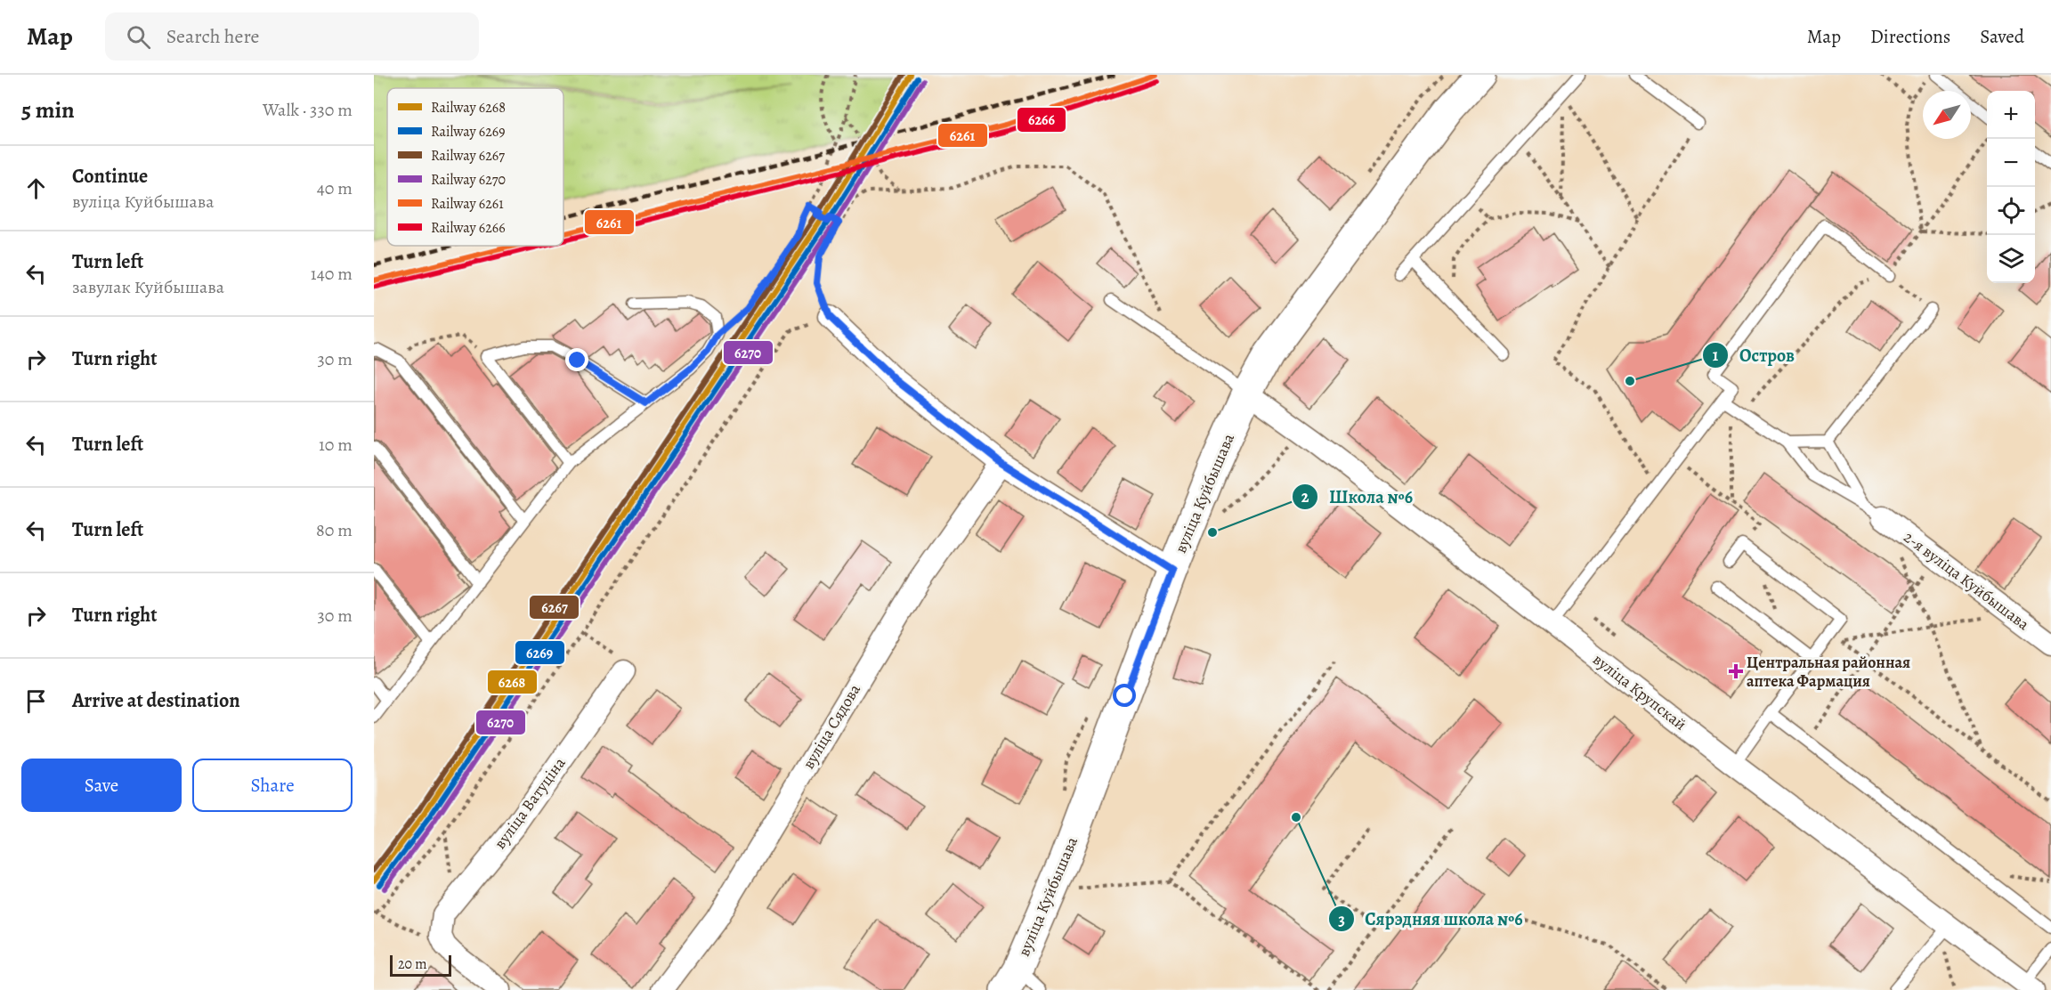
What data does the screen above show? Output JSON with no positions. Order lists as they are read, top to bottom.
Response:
{
  "streets": {
    "main road": ["вуліца Куйбышава"],
    "street": [
      "2-я вуліца Куйбышава",
      "вуліца Крупскай",
      "вуліца Сядова",
      "вуліца Ватуціна"
    ]
  },
  "crossings": [
    ["вуліца Куйбышава", "вуліца Крупскай"]
  ],
  "places": {
    "other": ["Остров", "Школа №6", "Сярэдняя школа №6"],
    "health": ["Центральная районная аптека Фармация"]
  },
  "lines": [
    "rail line 6268",
    "rail line 6267",
    "rail line 6261",
    "rail line 6269",
    "rail line 6270",
    "rail line 6266"
  ],
  "legend": [
    "Railway 6268",
    "Railway 6269",
    "Railway 6267",
    "Railway 6270",
    "Railway 6261",
    "Railway 6266"
  ],
  "scale_bar": "20 m",
  "north": "bottom left",
  "page": {
    "header": "Map",
    "search": "Search here",
    "nav": ["Map", "Directions", "Saved"],
    "heading": ["5 min", "Walk · 330 m"],
    "map_buttons": ["+", "−"],
    "list": [
      ["Continue", "вуліца Куйбышава", "40 m"],
      ["Turn left", "завулак Куйбышава", "140 m"],
      ["Turn right", "30 m"],
      ["Turn left", "10 m"],
      ["Turn left", "80 m"],
      ["Turn right", "30 m"],
      "Arrive at destination"
    ],
    "buttons": ["Save", "Share"],
    "scale": "20 m"
  }
}
